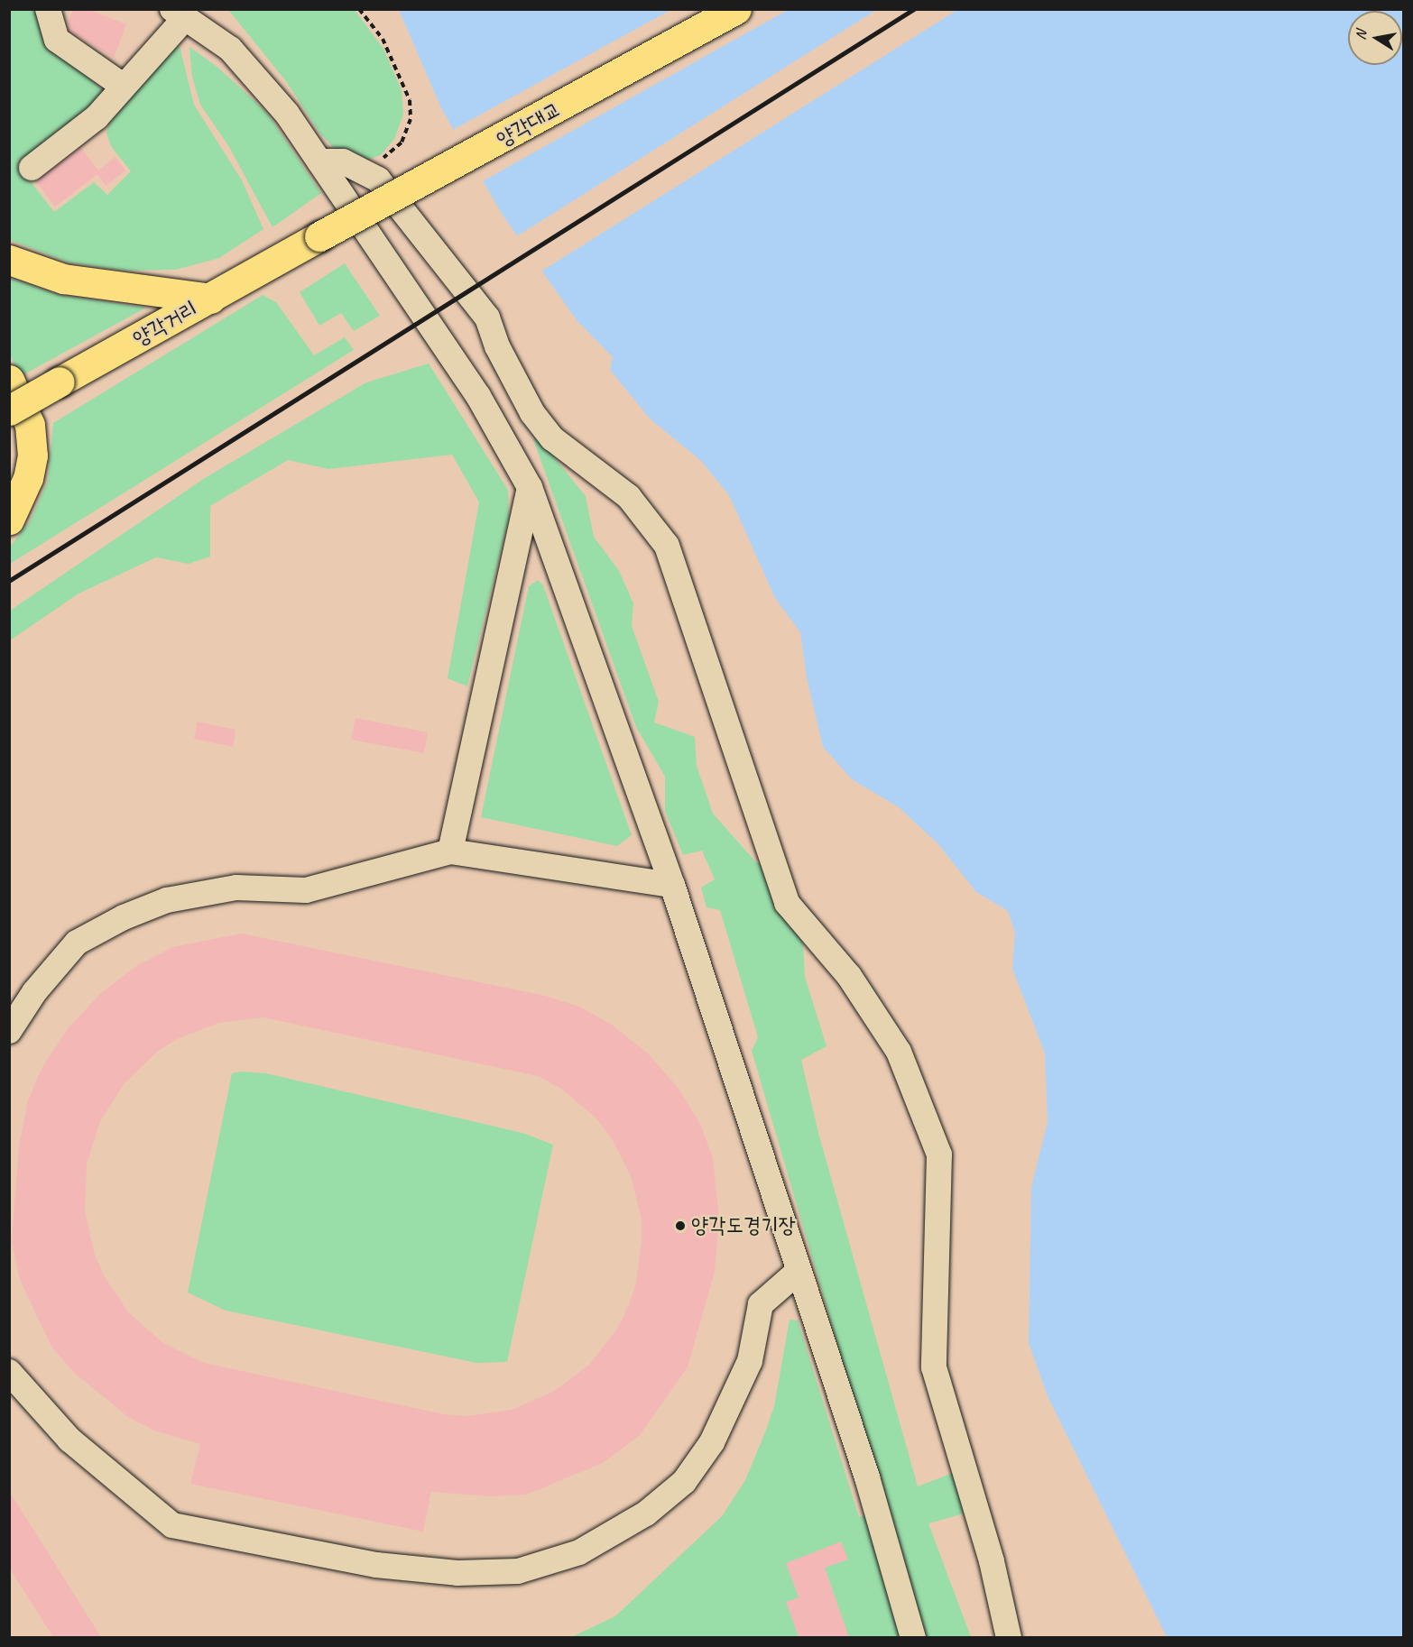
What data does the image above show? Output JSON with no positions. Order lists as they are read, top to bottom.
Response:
{
  "streets": {
    "main road": ["양각대교", "양각거리"]
  },
  "crossings": [
    ["양각대교", "양각거리"]
  ],
  "places": ["양각도경기장"],
  "north": "left"
}
